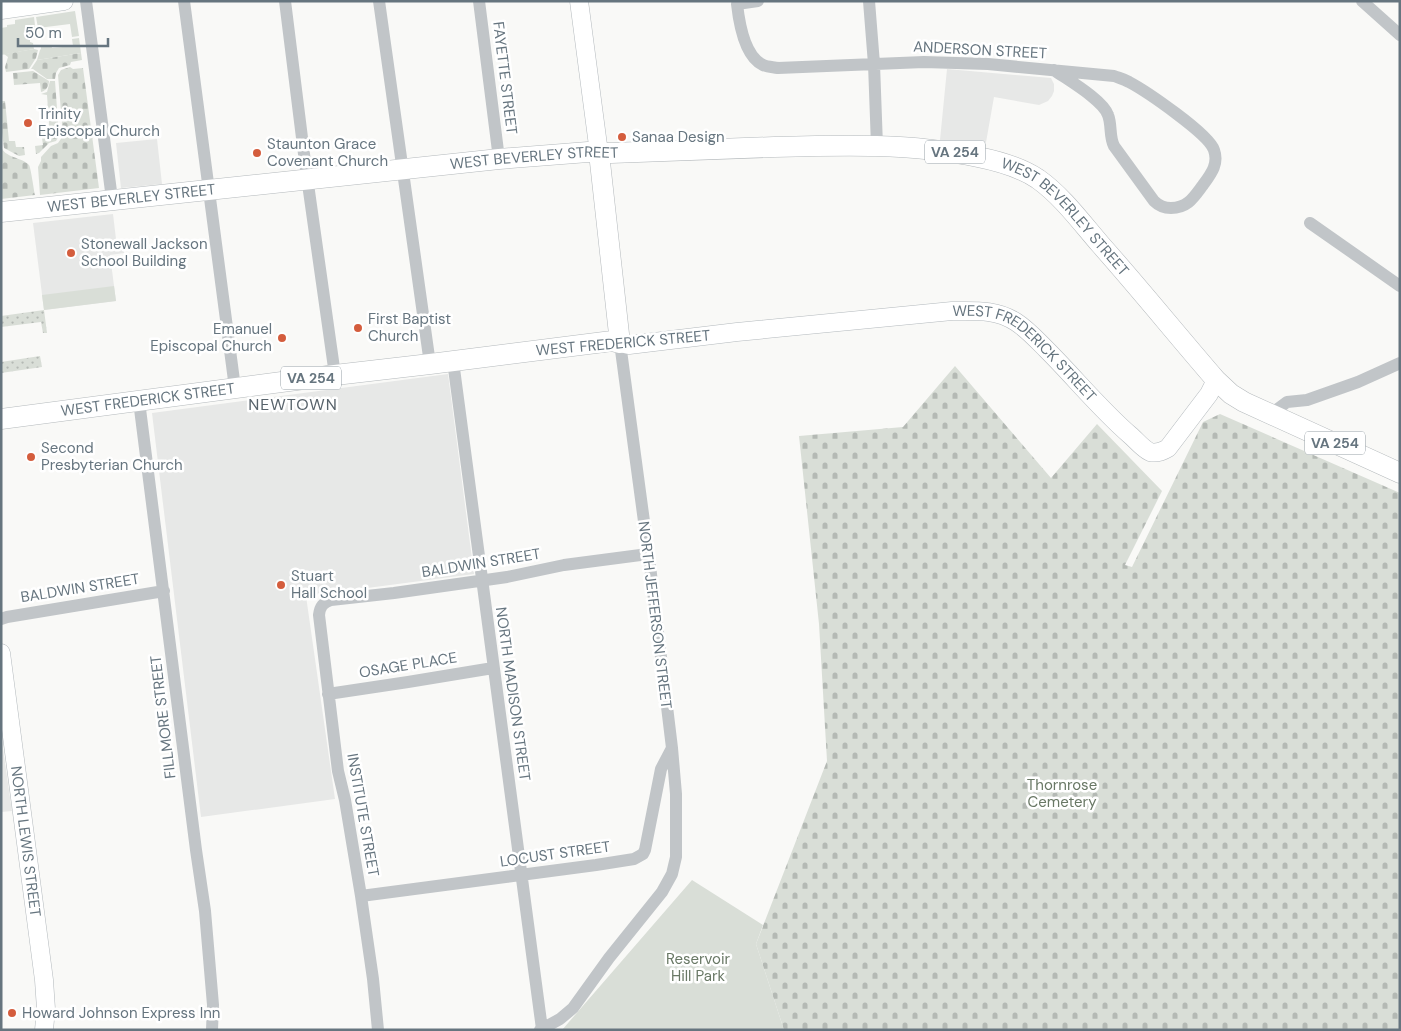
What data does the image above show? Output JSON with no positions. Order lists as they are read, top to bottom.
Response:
{
  "streets": {
    "main road": [
      "VA 254",
      "WEST BEVERLEY STREET",
      "WEST FREDERICK STREET",
      "NORTH JEFFERSON STREET"
    ],
    "street": [
      "ANDERSON STREET",
      "FAYETTE STREET",
      "BALDWIN STREET",
      "OSAGE PLACE",
      "NORTH MADISON STREET",
      "FILLMORE STREET",
      "INSTITUTE STREET",
      "NORTH LEWIS STREET",
      "LOCUST STREET"
    ]
  },
  "crossings": [
    ["FAYETTE STREET", "WEST BEVERLEY STREET"],
    ["WEST BEVERLEY STREET", "WEST FREDERICK STREET"],
    ["WEST BEVERLEY STREET", "NORTH JEFFERSON STREET"],
    ["WEST FREDERICK STREET", "NORTH JEFFERSON STREET"],
    ["WEST FREDERICK STREET", "NORTH MADISON STREET"],
    ["WEST FREDERICK STREET", "FILLMORE STREET"],
    ["BALDWIN STREET", "NORTH JEFFERSON STREET"],
    ["BALDWIN STREET", "NORTH MADISON STREET"],
    ["BALDWIN STREET", "FILLMORE STREET"],
    ["BALDWIN STREET", "INSTITUTE STREET"],
    ["NORTH JEFFERSON STREET", "NORTH MADISON STREET"],
    ["NORTH JEFFERSON STREET", "LOCUST STREET"],
    ["OSAGE PLACE", "NORTH MADISON STREET"],
    ["OSAGE PLACE", "INSTITUTE STREET"],
    ["NORTH MADISON STREET", "LOCUST STREET"],
    ["INSTITUTE STREET", "LOCUST STREET"]
  ],
  "districts": ["NEWTOWN"],
  "parks": ["Thornrose Cemetery", "Reservoir Hill Park"],
  "places": [
    "Trinity Episcopal Church",
    "Sanaa Design",
    "Staunton Grace Covenant Church",
    "Stonewall Jackson School Building",
    "First Baptist Church",
    "Emanuel Episcopal Church",
    "Second Presbyterian Church",
    "Stuart Hall School",
    "Howard Johnson Express Inn"
  ],
  "scale_bar": "50 m"
}
